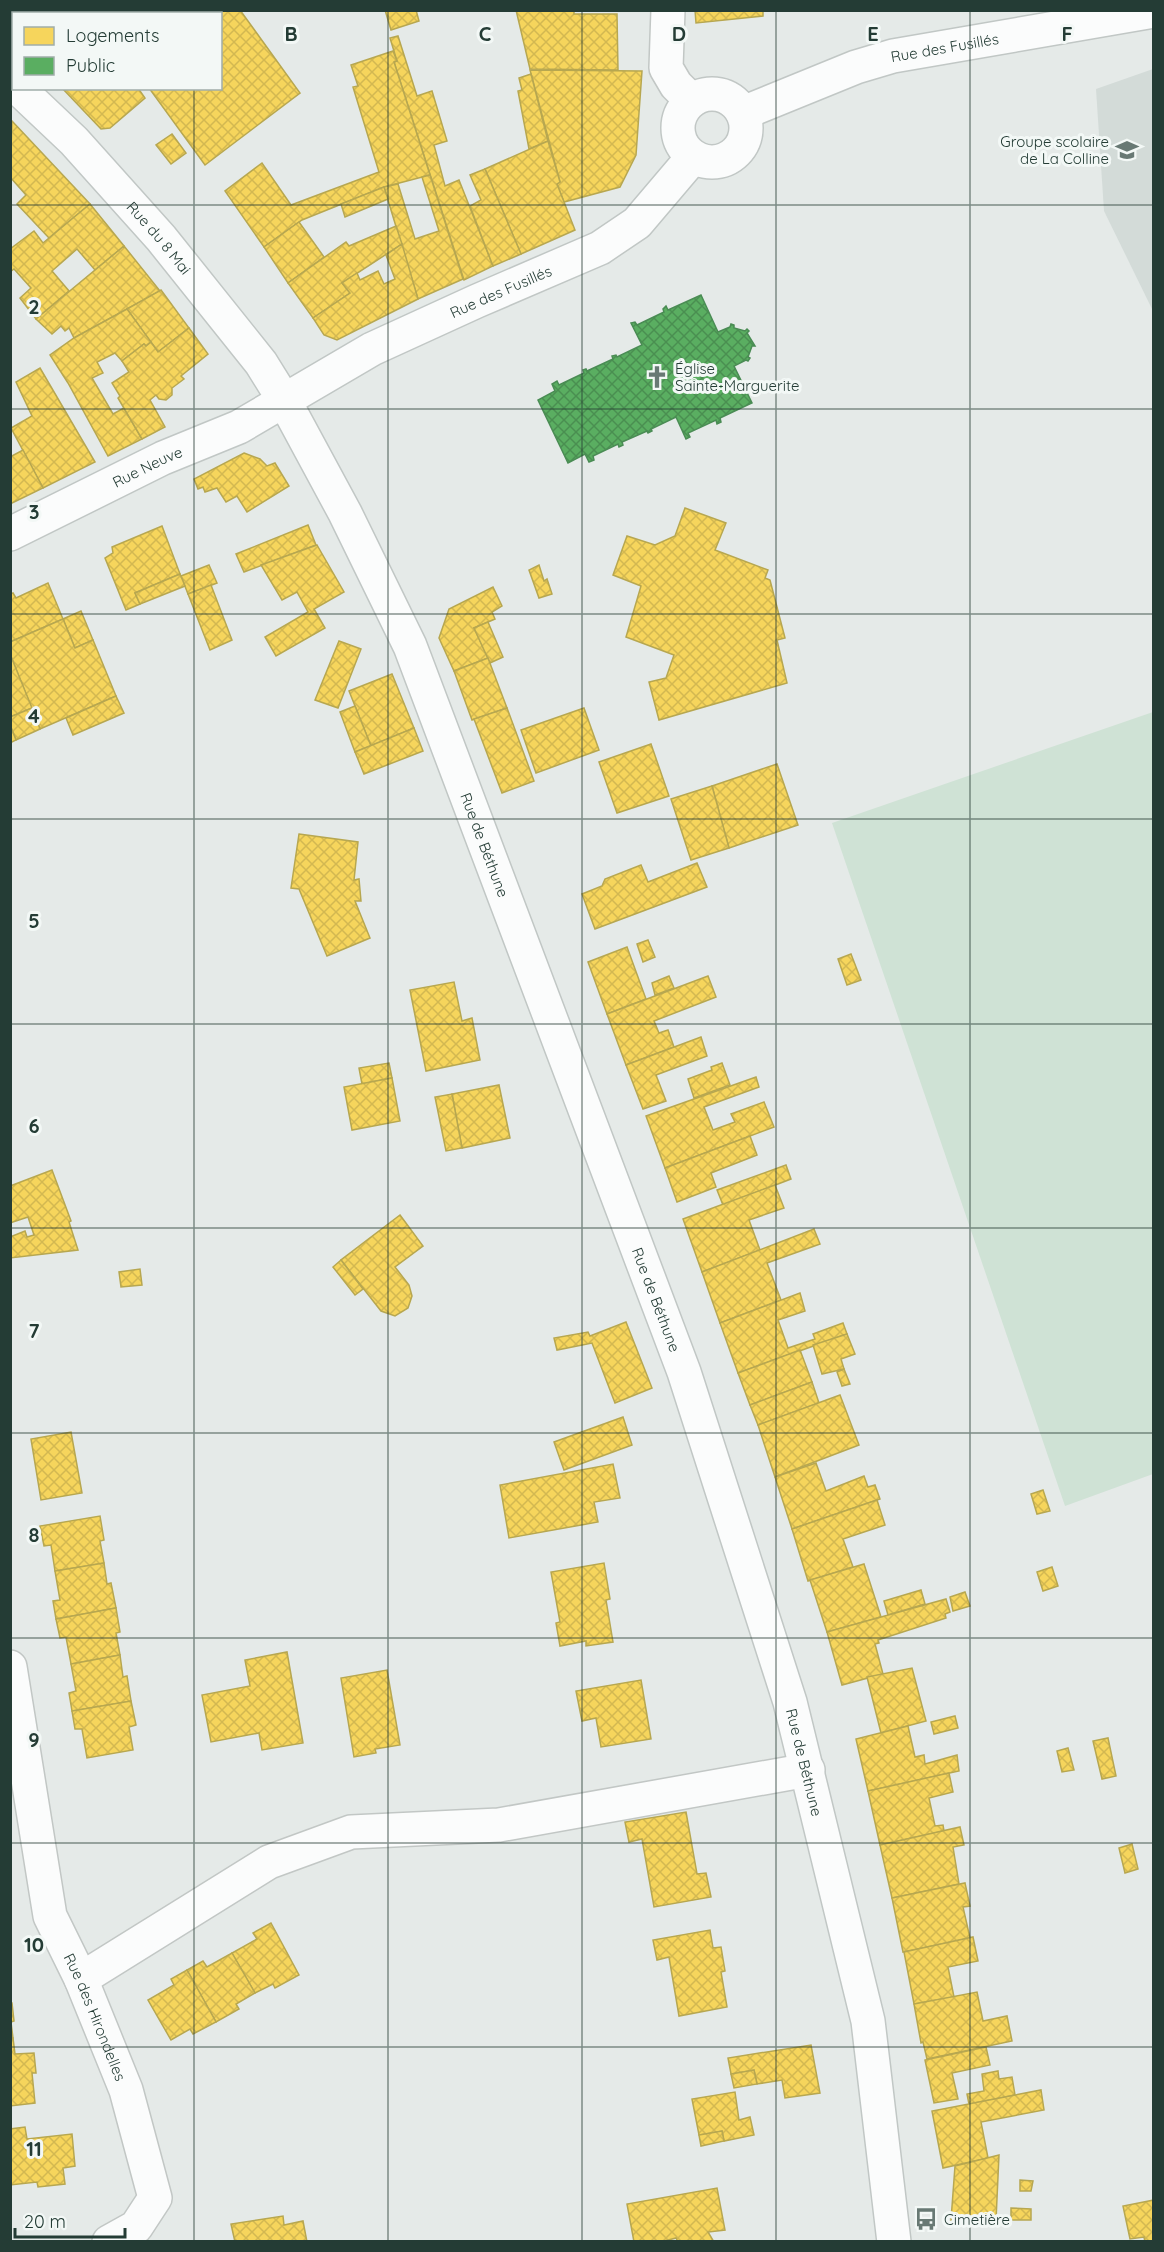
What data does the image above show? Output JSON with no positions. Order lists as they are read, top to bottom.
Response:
{
  "streets": {
    "street": [
      "Rue des Fusillés",
      "Rue du 8 Mai",
      "Rue Neuve",
      "Rue de Béthune",
      "Rue des Hirondelles"
    ]
  },
  "crossings": [
    ["Rue des Fusillés", "Rue du 8 Mai"],
    ["Rue des Fusillés", "Rue Neuve"],
    ["Rue des Fusillés", "Rue de Béthune"],
    ["Rue du 8 Mai", "Rue Neuve"],
    ["Rue du 8 Mai", "Rue de Béthune"],
    ["Rue Neuve", "Rue de Béthune"]
  ],
  "places": {
    "school or university": ["Groupe scolaire de La Colline"],
    "church": ["Église Sainte-Marguerite"],
    "bus stop": ["Cimetière"]
  },
  "legend": ["Logements", "Public"],
  "scale_bar": "20 m",
  "grid": {
    "columns": [
      "B",
      "C",
      "D",
      "E",
      "F"
    ],
    "rows": [
      "2",
      "3",
      "4",
      "5",
      "6",
      "7",
      "8",
      "9",
      "10",
      "11"
    ]
  }
}
